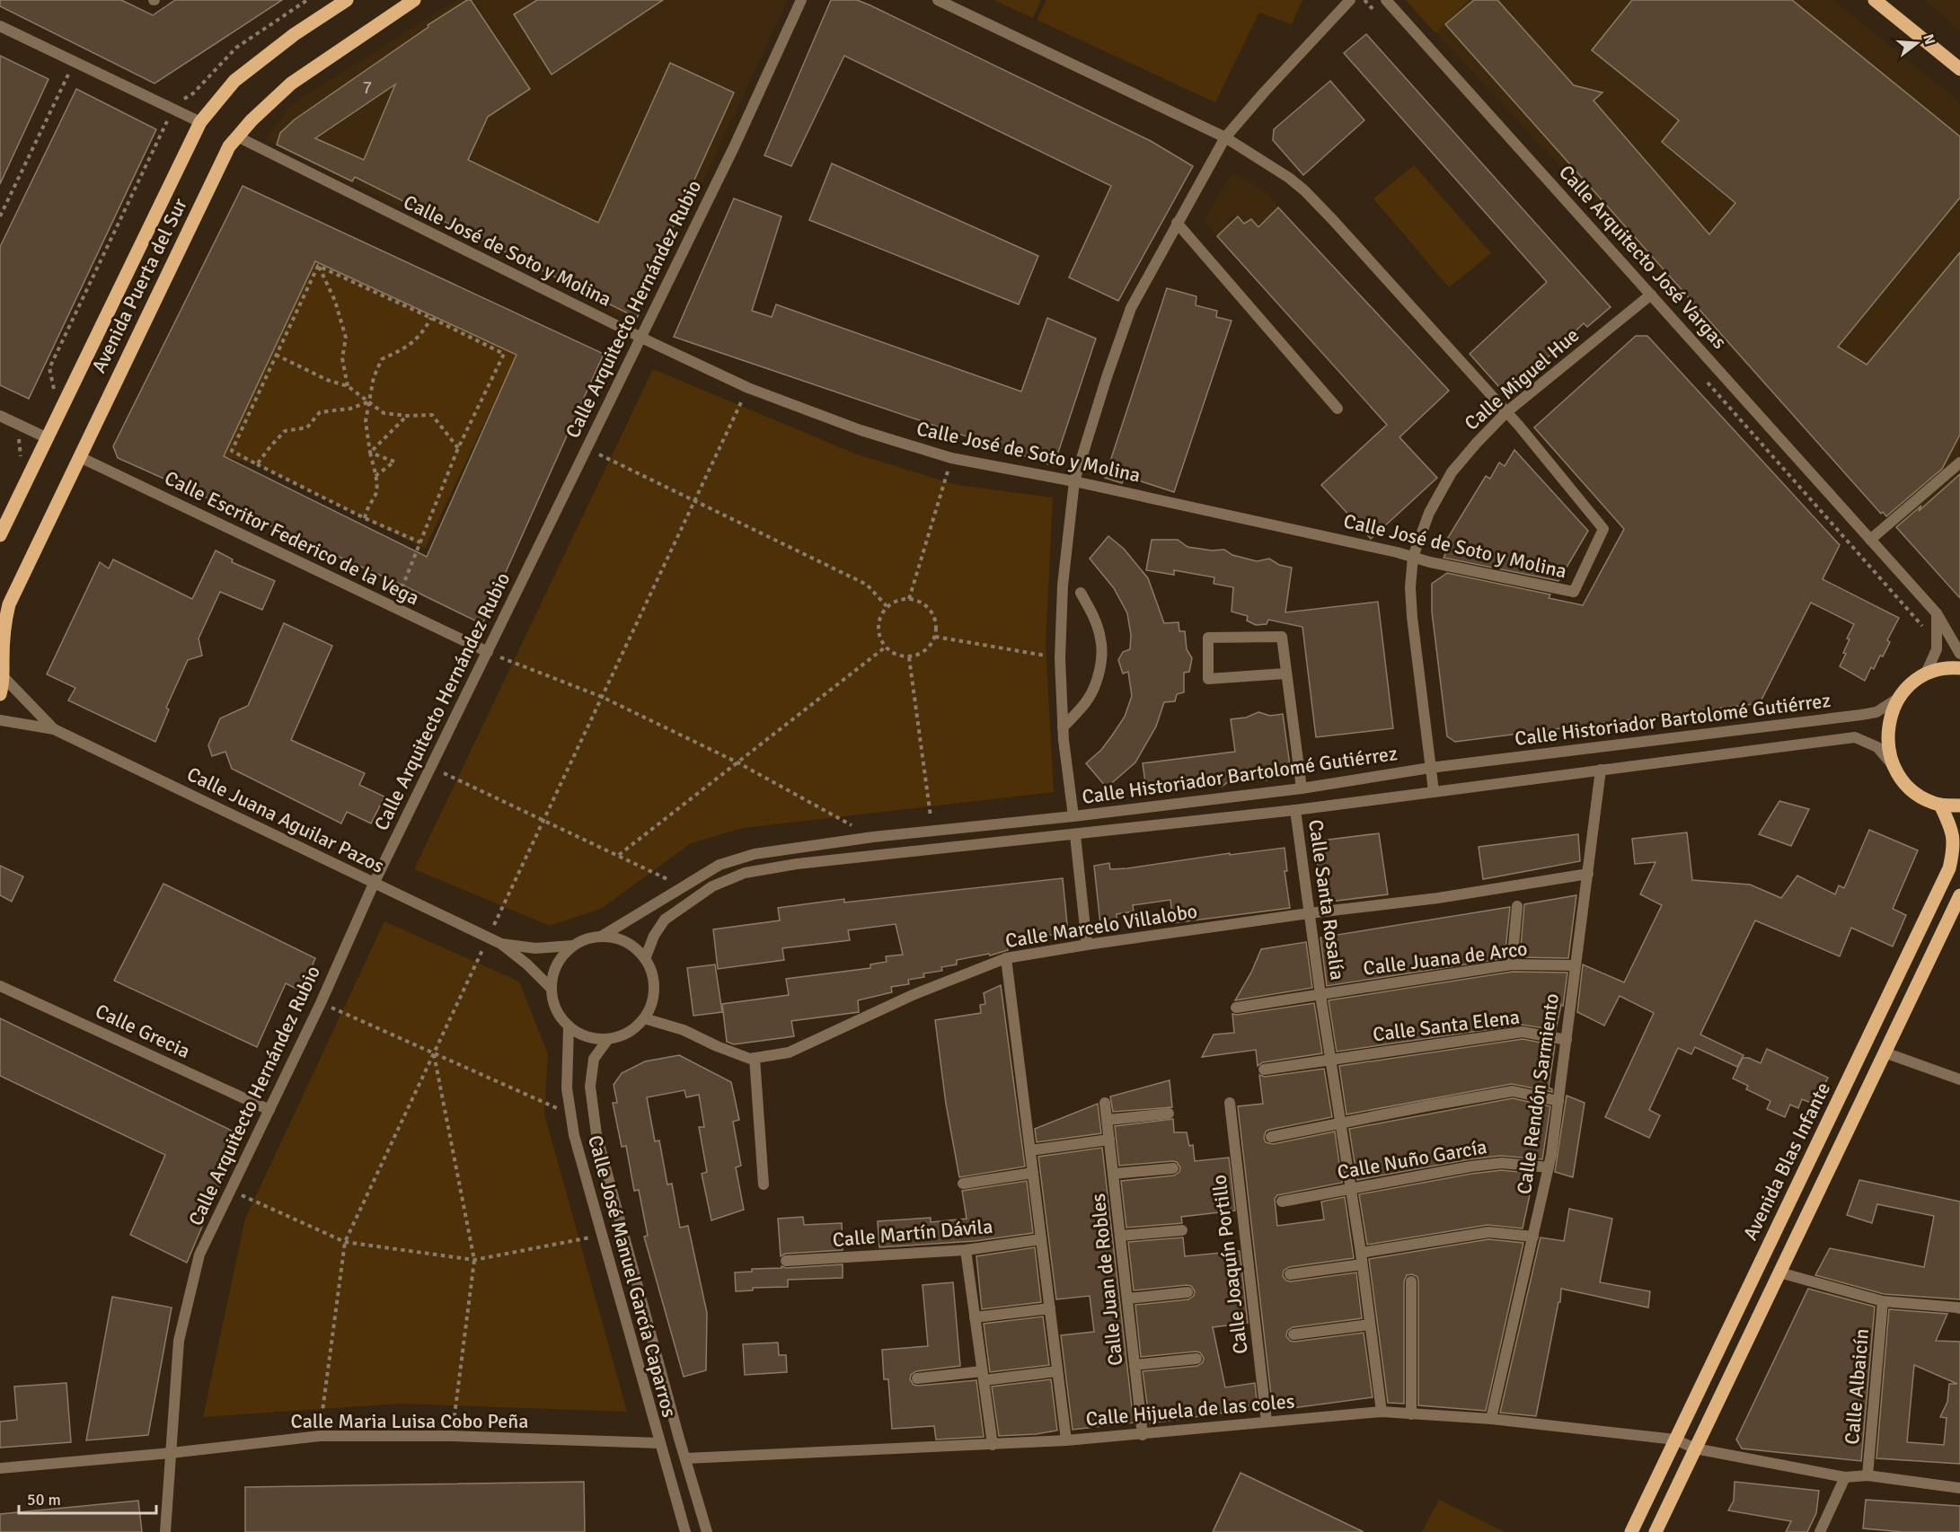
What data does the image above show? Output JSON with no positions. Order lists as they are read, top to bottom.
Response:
{
  "streets": {
    "main road": ["Avenida Puerta del Sur", "Avenida Blas Infante"],
    "street": [
      "Calle José de Soto y Molina",
      "Calle Arquitecto José Vargas",
      "Calle Arquitecto Hernández Rubio",
      "Calle Miguel Hue",
      "Calle Escritor Federico de la Vega",
      "Calle Historiador Bartolomé Gutiérrez",
      "Calle Juana Aguilar Pazos",
      "Calle Santa Rosalía",
      "Calle Marcelo Villalobo",
      "Calle Juana de Arco",
      "Calle Santa Elena",
      "Calle Grecia",
      "Calle Rendón Sarmiento",
      "Calle Nuño García",
      "Calle Martín Dávila",
      "Calle Joaquín Portillo",
      "Calle José Manuel García Caparros",
      "Calle Juan de Robles",
      "Calle Albaicín",
      "Calle Hijuela de las coles",
      "Calle Maria Luisa Cobo Peña"
    ]
  },
  "crossings": [
    ["Calle José de Soto y Molina", "Avenida Puerta del Sur"],
    ["Calle José de Soto y Molina", "Calle Arquitecto Hernández Rubio"],
    ["Calle José de Soto y Molina", "Calle Miguel Hue"],
    ["Calle Arquitecto José Vargas", "Calle Miguel Hue"],
    ["Avenida Puerta del Sur", "Calle Escritor Federico de la Vega"],
    ["Avenida Puerta del Sur", "Calle Juana Aguilar Pazos"],
    ["Calle Arquitecto Hernández Rubio", "Calle Escritor Federico de la Vega"],
    ["Calle Arquitecto Hernández Rubio", "Calle Juana Aguilar Pazos"],
    ["Calle Arquitecto Hernández Rubio", "Calle Grecia"],
    ["Calle Arquitecto Hernández Rubio", "Calle Maria Luisa Cobo Peña"],
    ["Calle Miguel Hue", "Calle Historiador Bartolomé Gutiérrez"],
    ["Calle Historiador Bartolomé Gutiérrez", "Calle Juana Aguilar Pazos"],
    ["Calle Historiador Bartolomé Gutiérrez", "Calle Santa Rosalía"],
    ["Calle Historiador Bartolomé Gutiérrez", "Calle Marcelo Villalobo"],
    ["Calle Historiador Bartolomé Gutiérrez", "Calle Rendón Sarmiento"],
    ["Calle Historiador Bartolomé Gutiérrez", "Calle José Manuel García Caparros"],
    ["Calle Juana Aguilar Pazos", "Calle Marcelo Villalobo"],
    ["Calle Juana Aguilar Pazos", "Calle José Manuel García Caparros"],
    ["Calle Santa Rosalía", "Calle Marcelo Villalobo"],
    ["Calle Santa Rosalía", "Calle Juana de Arco"],
    ["Calle Santa Rosalía", "Calle Santa Elena"],
    ["Calle Santa Rosalía", "Calle Nuño García"],
    ["Calle Santa Rosalía", "Calle Hijuela de las coles"],
    ["Calle Marcelo Villalobo", "Calle Rendón Sarmiento"],
    ["Calle Marcelo Villalobo", "Calle José Manuel García Caparros"],
    ["Calle Juana de Arco", "Calle Rendón Sarmiento"],
    ["Calle Santa Elena", "Calle Rendón Sarmiento"],
    ["Calle Rendón Sarmiento", "Calle Nuño García"],
    ["Calle Rendón Sarmiento", "Calle Hijuela de las coles"],
    ["Avenida Blas Infante", "Calle Hijuela de las coles"],
    ["Calle Joaquín Portillo", "Calle Hijuela de las coles"],
    ["Calle José Manuel García Caparros", "Calle Hijuela de las coles"],
    ["Calle José Manuel García Caparros", "Calle Maria Luisa Cobo Peña"],
    ["Calle Juan de Robles", "Calle Hijuela de las coles"],
    ["Calle Albaicín", "Calle Hijuela de las coles"]
  ],
  "house_numbers": ["7"],
  "scale_bar": "50 m",
  "north": "right"
}
